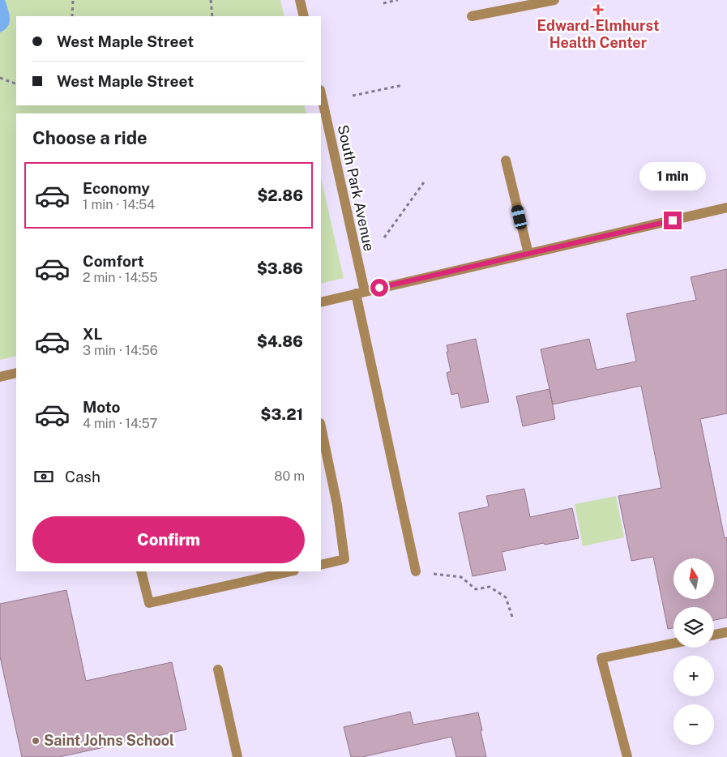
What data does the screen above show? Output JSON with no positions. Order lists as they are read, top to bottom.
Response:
{
  "streets": {
    "street": ["South Park Avenue"]
  },
  "places": {
    "health": ["Edward-Elmhurst Health Center"],
    "other": ["Saint Johns School"]
  },
  "north": "top",
  "page": {
    "banner": ["West Maple Street", "West Maple Street"],
    "heading": "Choose a ride",
    "bubble": "1 min",
    "list": [
      {
        "name": "Economy",
        "note": "1 min · 14:54",
        "value": "$2.86"
      },
      {
        "name": "Comfort",
        "note": "2 min · 14:55",
        "value": "$3.86"
      },
      {
        "name": "XL",
        "note": "3 min · 14:56",
        "value": "$4.86"
      },
      {
        "name": "Moto",
        "note": "4 min · 14:57",
        "value": "$3.21"
      }
    ],
    "pay": ["Cash", "80 m"],
    "buttons": "Confirm",
    "map_buttons": ["+", "−"]
  }
}
